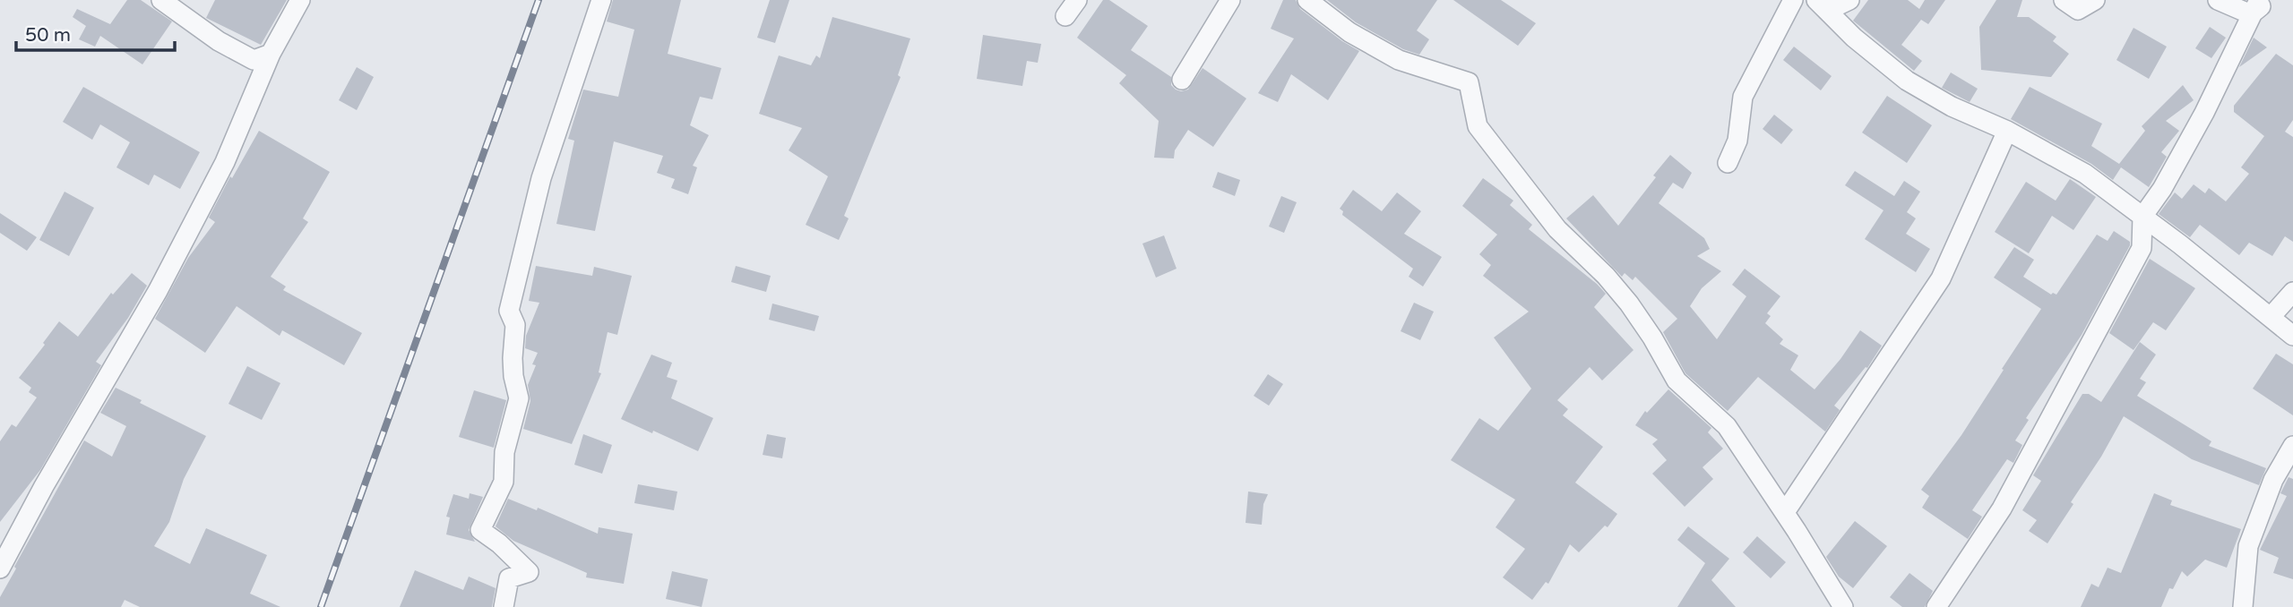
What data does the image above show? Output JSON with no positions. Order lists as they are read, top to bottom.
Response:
{
  "scale_bar": "50 m"
}
